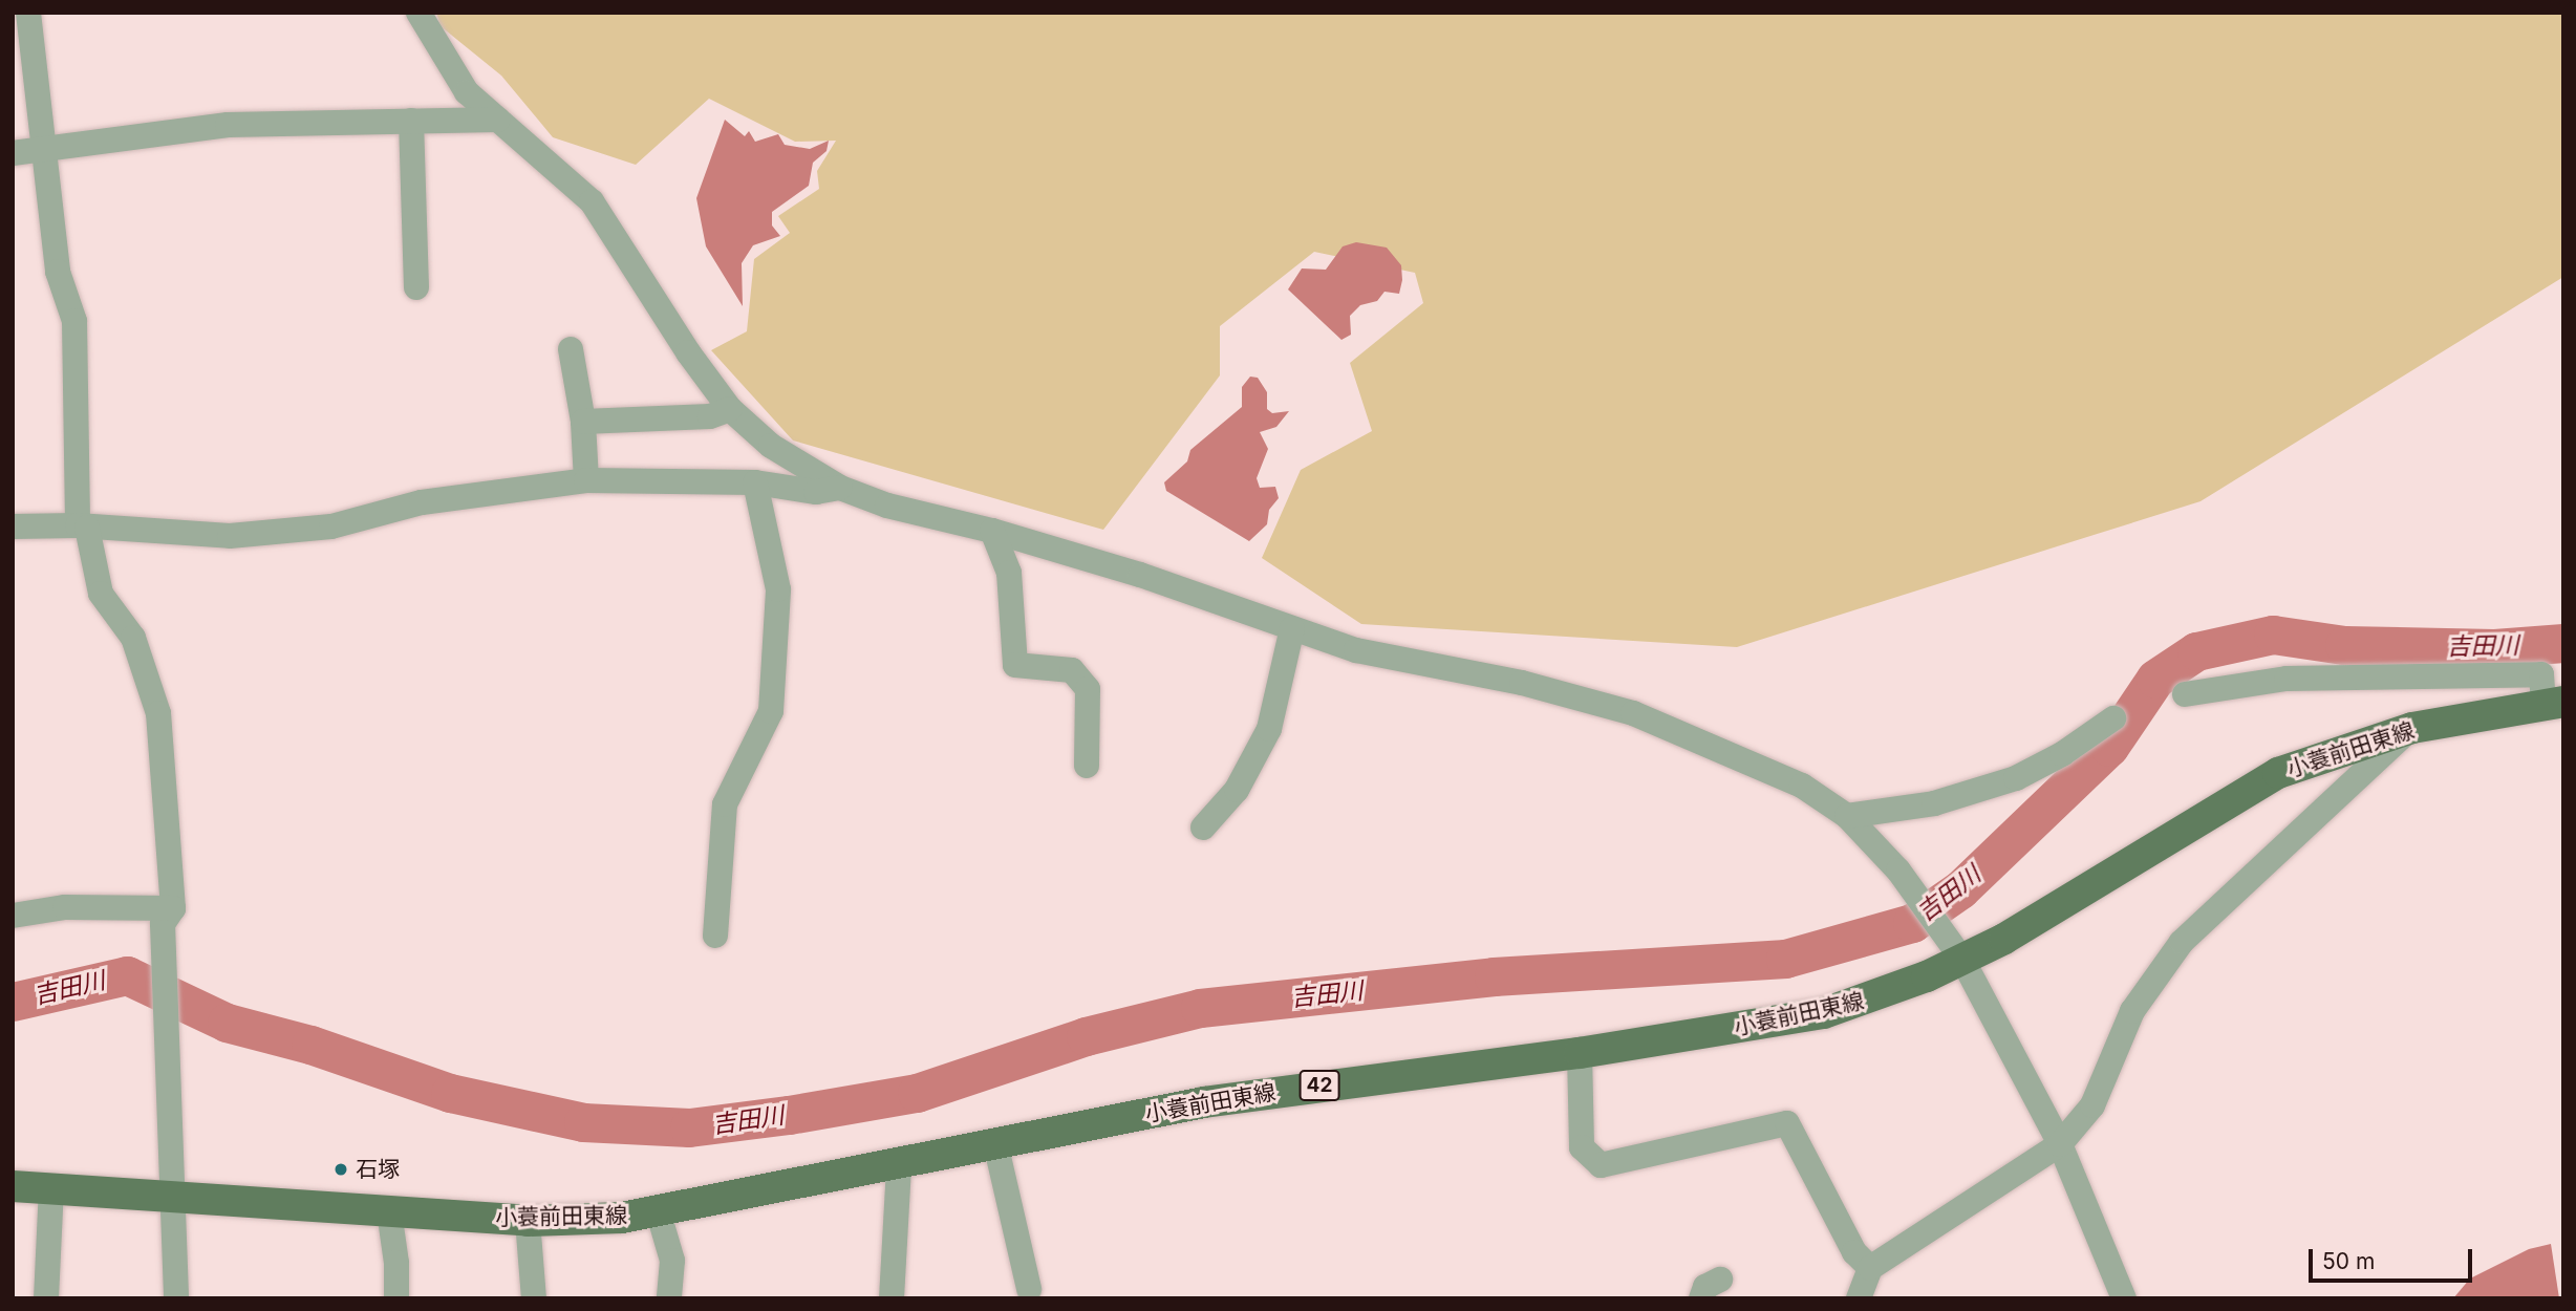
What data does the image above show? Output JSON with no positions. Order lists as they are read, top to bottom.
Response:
{
  "streets": {
    "main road": ["小蓑前田東線", "42"]
  },
  "water": ["吉田川"],
  "places": ["石塚"],
  "scale_bar": "50 m"
}
